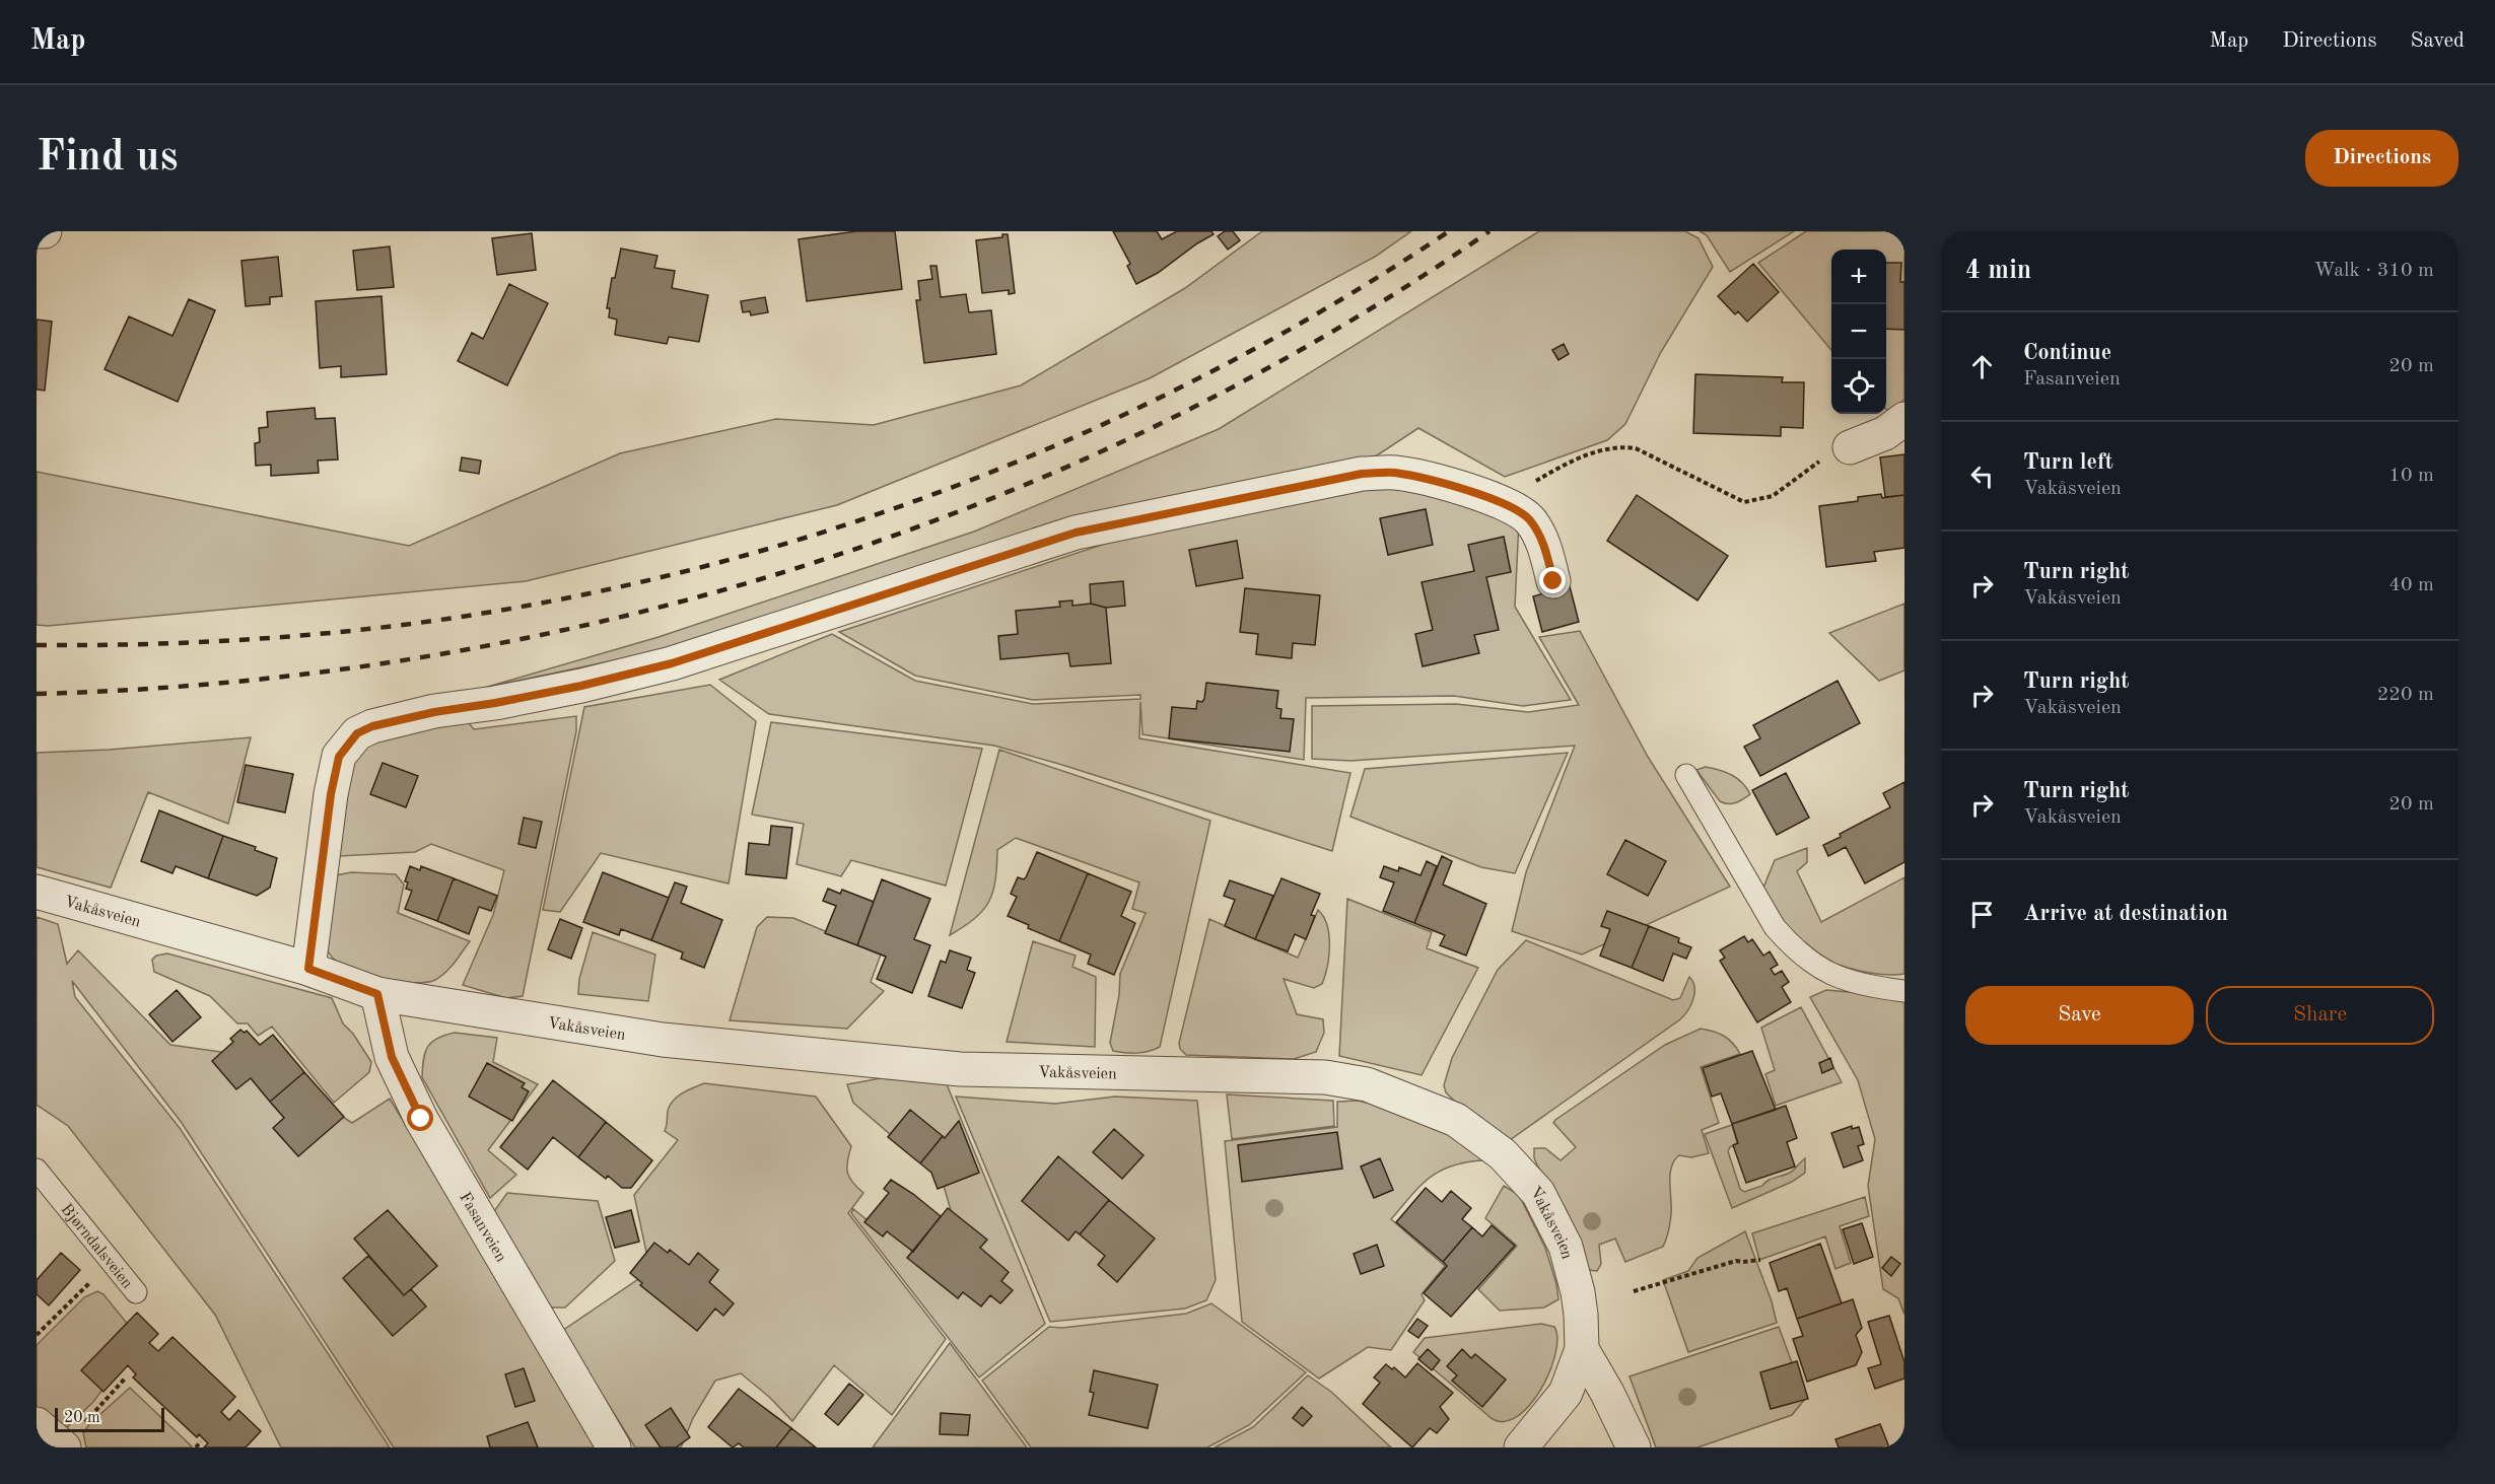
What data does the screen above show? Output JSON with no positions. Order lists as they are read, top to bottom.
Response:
{
  "streets": {
    "street": ["Vakåsveien", "Fasanveien"],
    "lane": ["Bjørndalsveien"]
  },
  "crossings": [
    ["Vakåsveien", "Fasanveien"]
  ],
  "scale_bar": "20 m",
  "page": {
    "header": "Map",
    "nav": ["Map", "Directions", "Saved"],
    "buttons": [
      "Directions",
      ["Save", "Share"]
    ],
    "title": "Find us",
    "heading": ["4 min", "Walk · 310 m"],
    "map_buttons": ["+", "−"],
    "list": [
      ["Continue", "Fasanveien", "20 m"],
      ["Turn left", "Vakåsveien", "10 m"],
      ["Turn right", "Vakåsveien", "40 m"],
      ["Turn right", "Vakåsveien", "220 m"],
      ["Turn right", "Vakåsveien", "20 m"],
      "Arrive at destination"
    ],
    "scale": "20 m"
  }
}
